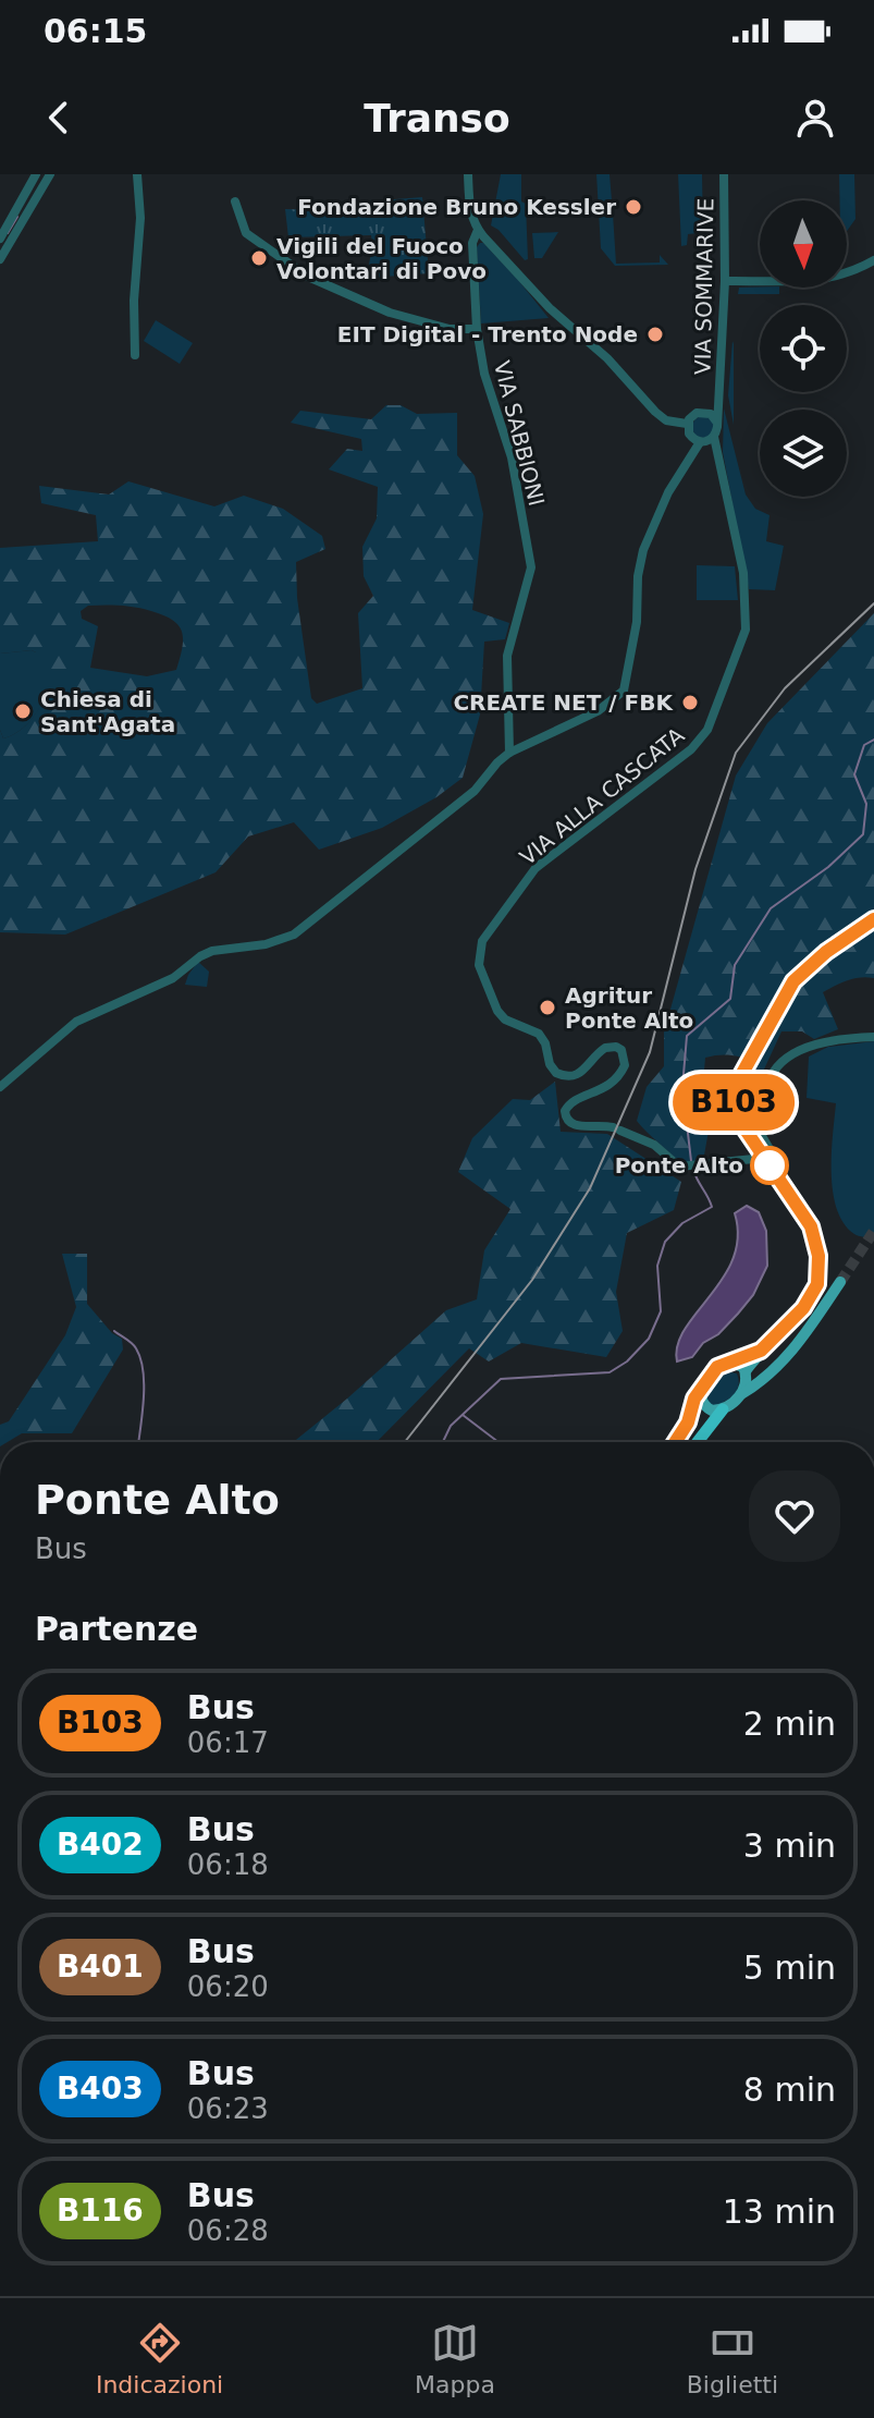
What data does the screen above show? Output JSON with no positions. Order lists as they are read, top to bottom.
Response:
{
  "streets": {
    "street": ["VIA SOMMARIVE", "VIA SABBIONI", "VIA ALLA CASCATA"]
  },
  "crossings": [
    ["VIA SOMMARIVE", "VIA ALLA CASCATA"]
  ],
  "places": [
    "Fondazione Bruno Kessler",
    "Vigili del Fuoco Volontari di Povo",
    "EIT Digital - Trento Node",
    "CREATE NET / FBK",
    "Chiesa di Sant'Agata",
    "Agritur Ponte Alto",
    "Ponte Alto"
  ],
  "lines": ["bus line B103"],
  "north": "bottom",
  "page": {
    "status": "06:15",
    "header": "Transo",
    "on_map": "B103",
    "heading": [
      ["Ponte Alto", "Bus"],
      "Partenze"
    ],
    "list": [
      {
        "mark": "B103",
        "name": "Bus",
        "note": "06:17",
        "value": "2 min"
      },
      {
        "mark": "B402",
        "name": "Bus",
        "note": "06:18",
        "value": "3 min"
      },
      {
        "mark": "B401",
        "name": "Bus",
        "note": "06:20",
        "value": "5 min"
      },
      {
        "mark": "B403",
        "name": "Bus",
        "note": "06:23",
        "value": "8 min"
      },
      {
        "mark": "B116",
        "name": "Bus",
        "note": "06:28",
        "value": "13 min"
      }
    ],
    "tabs": ["Indicazioni", "Mappa", "Biglietti"]
  }
}
